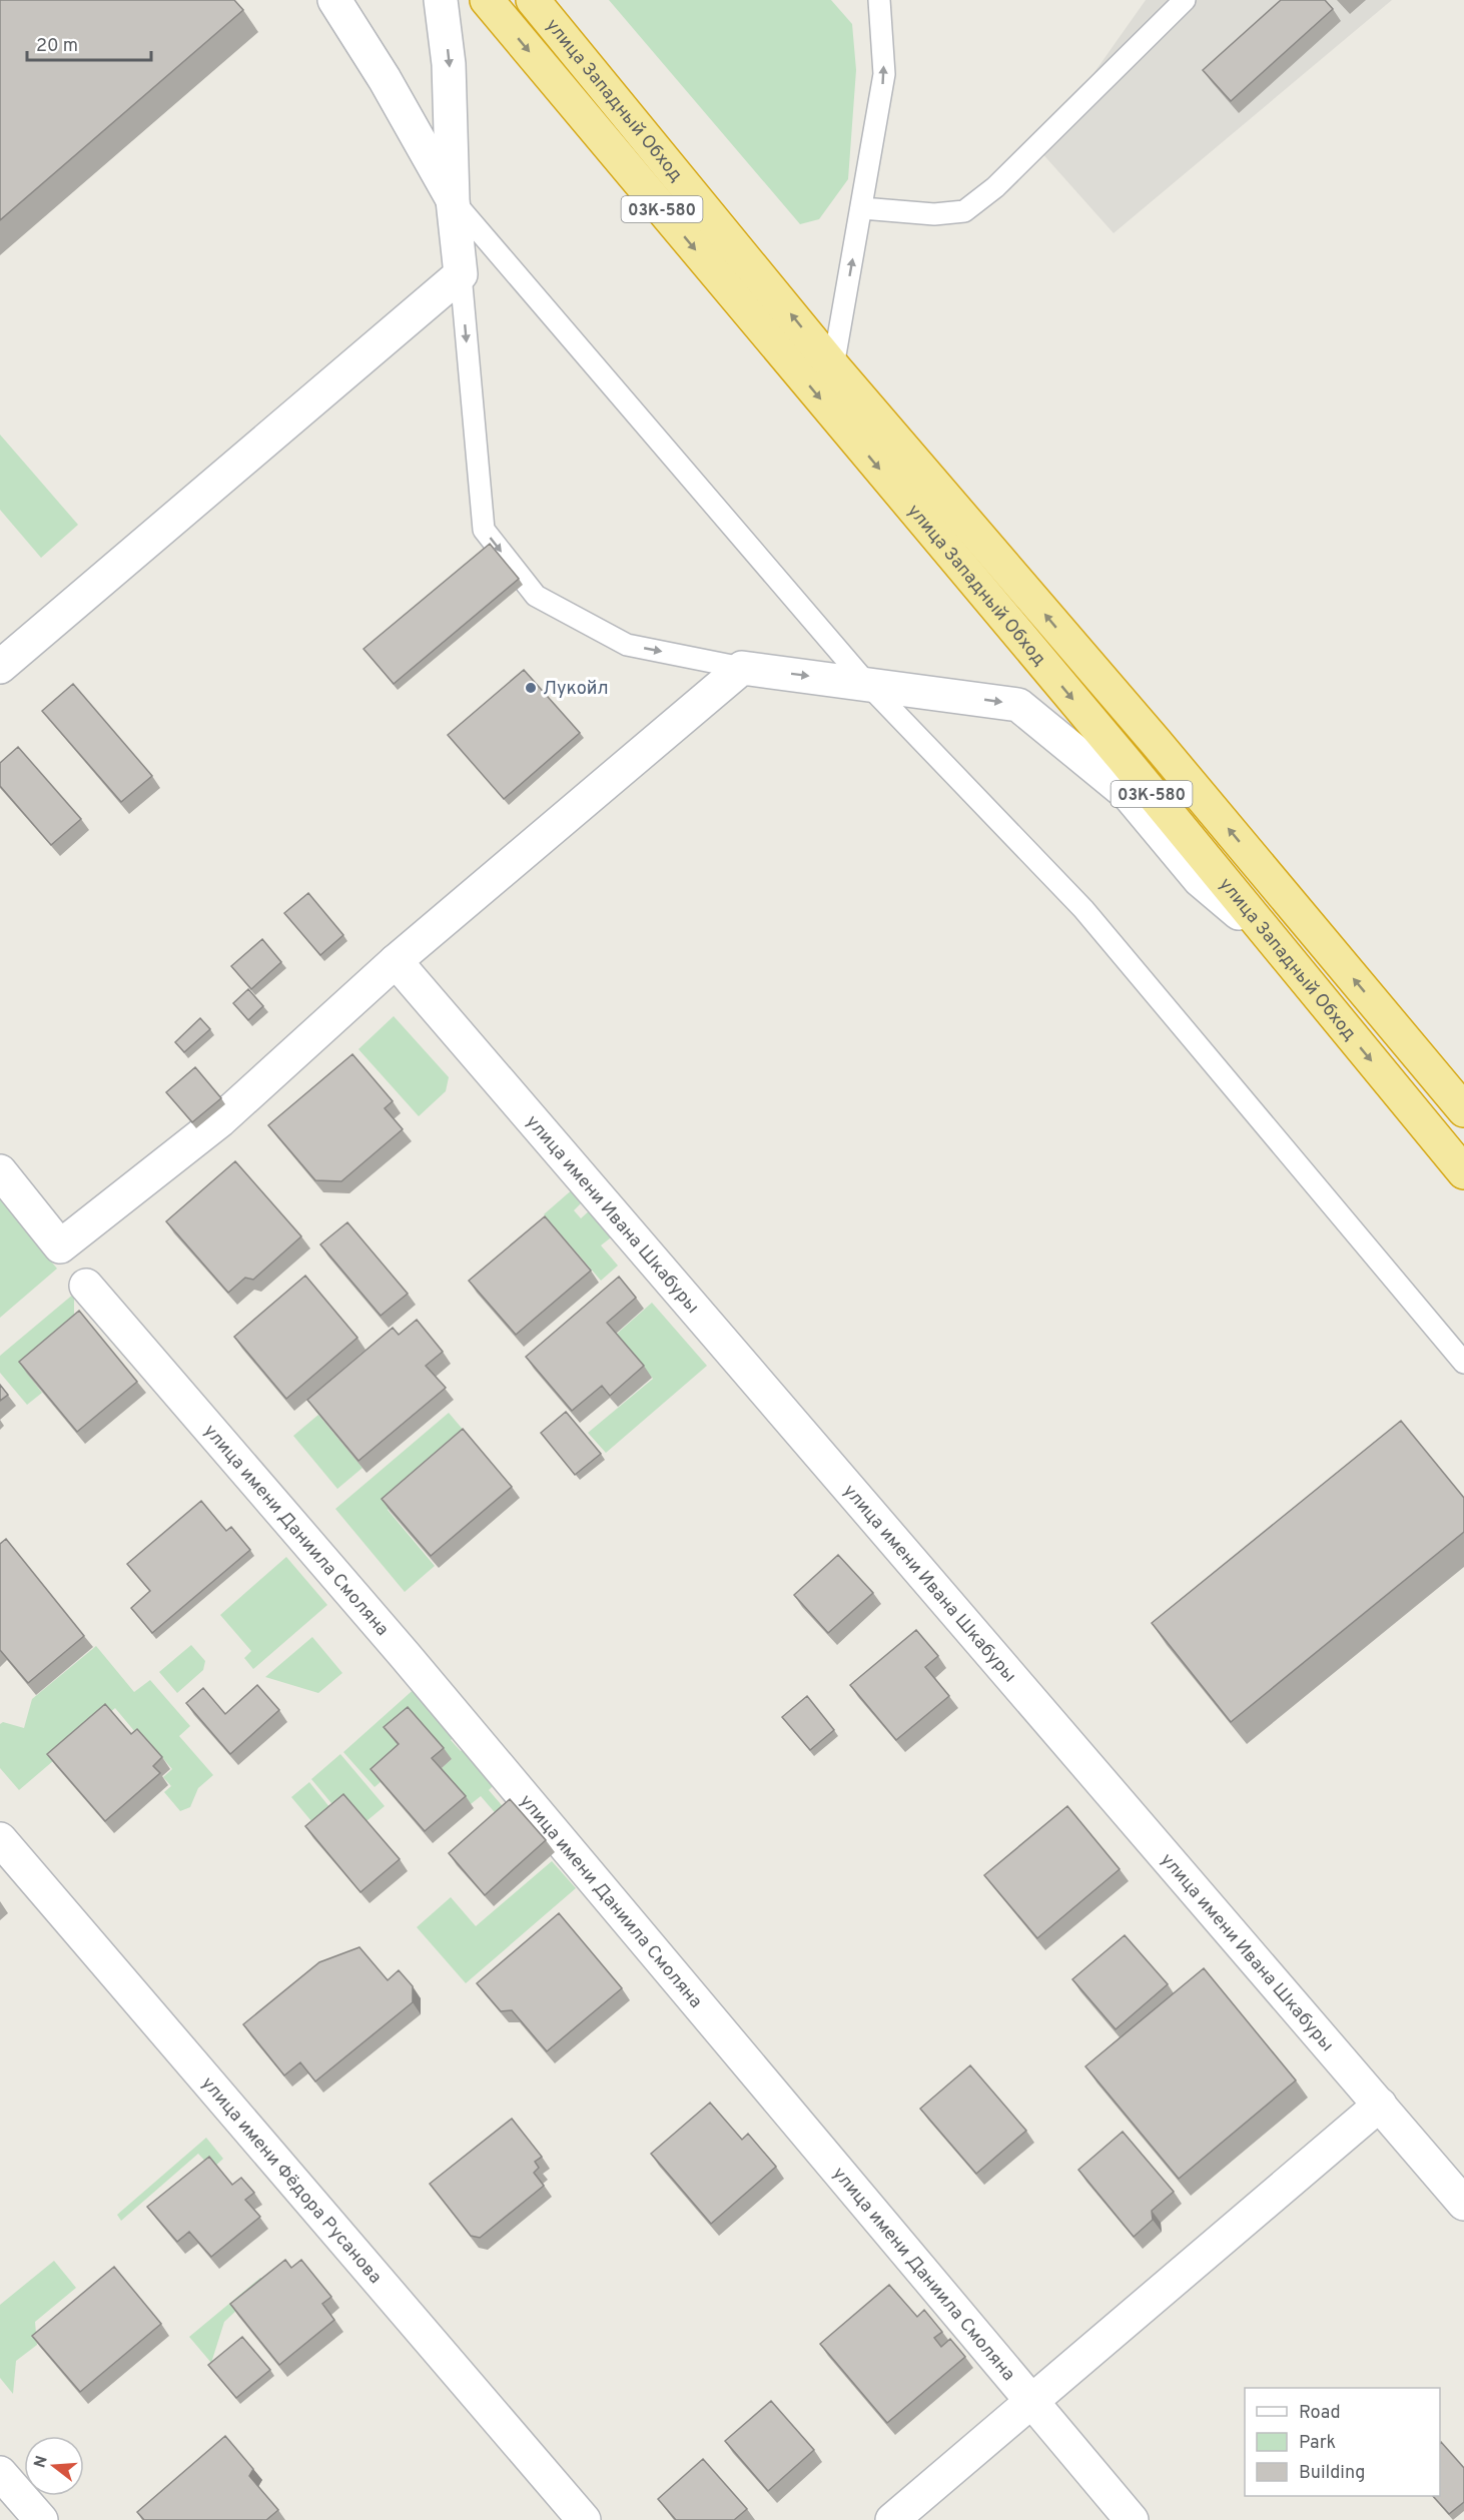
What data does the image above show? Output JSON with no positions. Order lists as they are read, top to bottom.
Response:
{
  "streets": {
    "highway": ["улица Западный Обход", "03К-580"],
    "street": ["улица имени Ивана Шкабуры", "улица имени Даниила Смоляна", "улица имени Фёдора Русанова"]
  },
  "places": ["Лукойл"],
  "legend": ["Road", "Park", "Building"],
  "scale_bar": "20 m",
  "north": "left"
}
